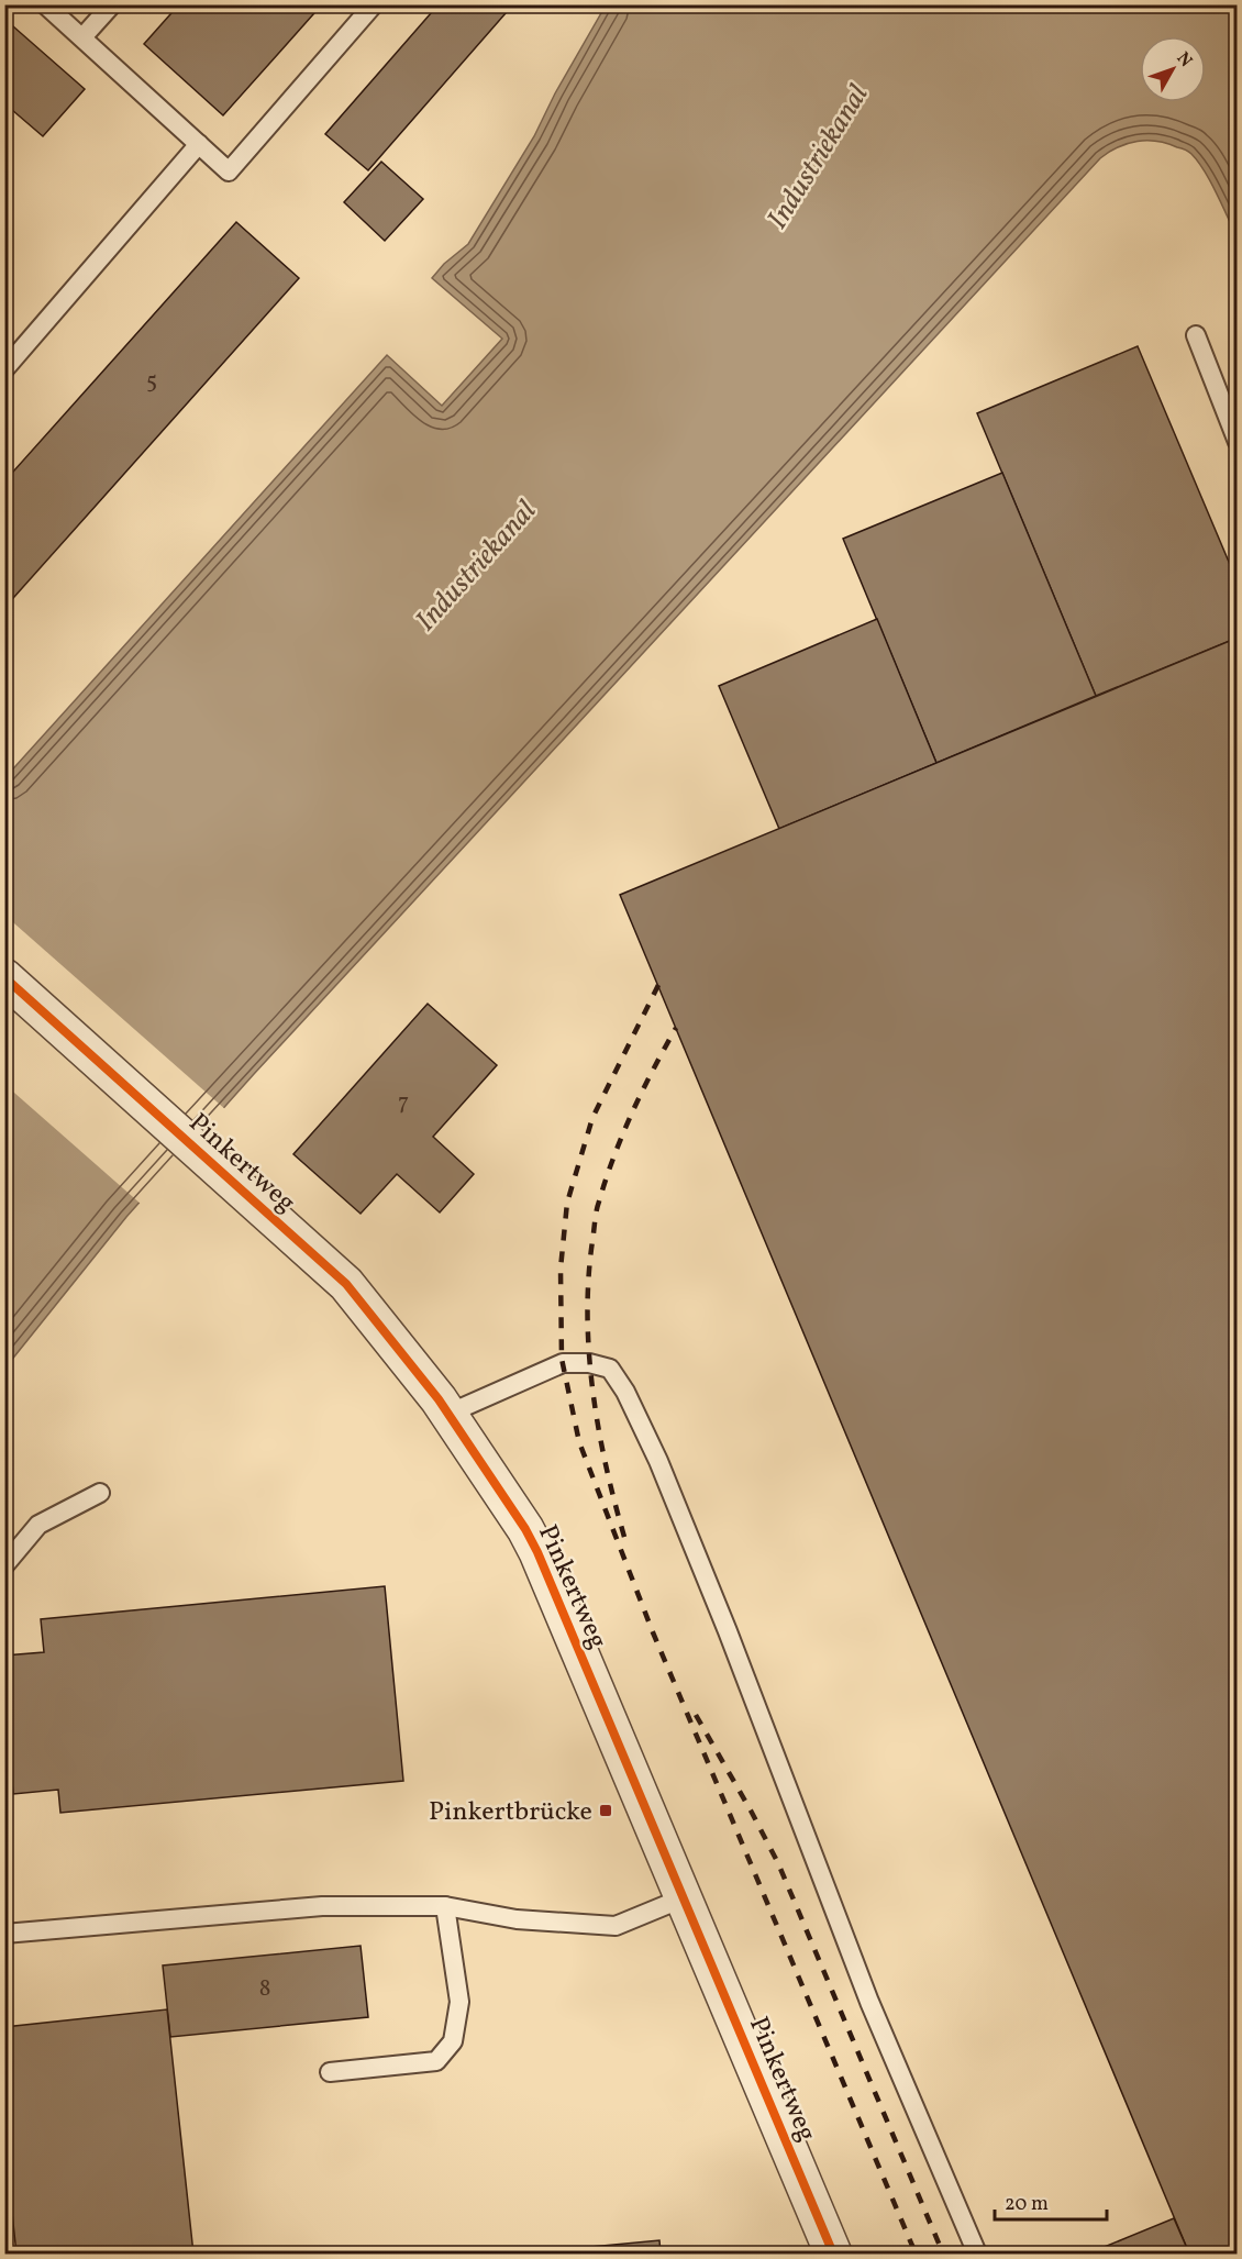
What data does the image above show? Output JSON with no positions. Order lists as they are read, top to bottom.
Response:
{
  "streets": {
    "street": ["Pinkertweg"]
  },
  "water": ["Industriekanal"],
  "places": {
    "transit": ["Pinkertbrücke"]
  },
  "house_numbers": ["5", "7", "8"],
  "scale_bar": "20 m",
  "north": "top right"
}
